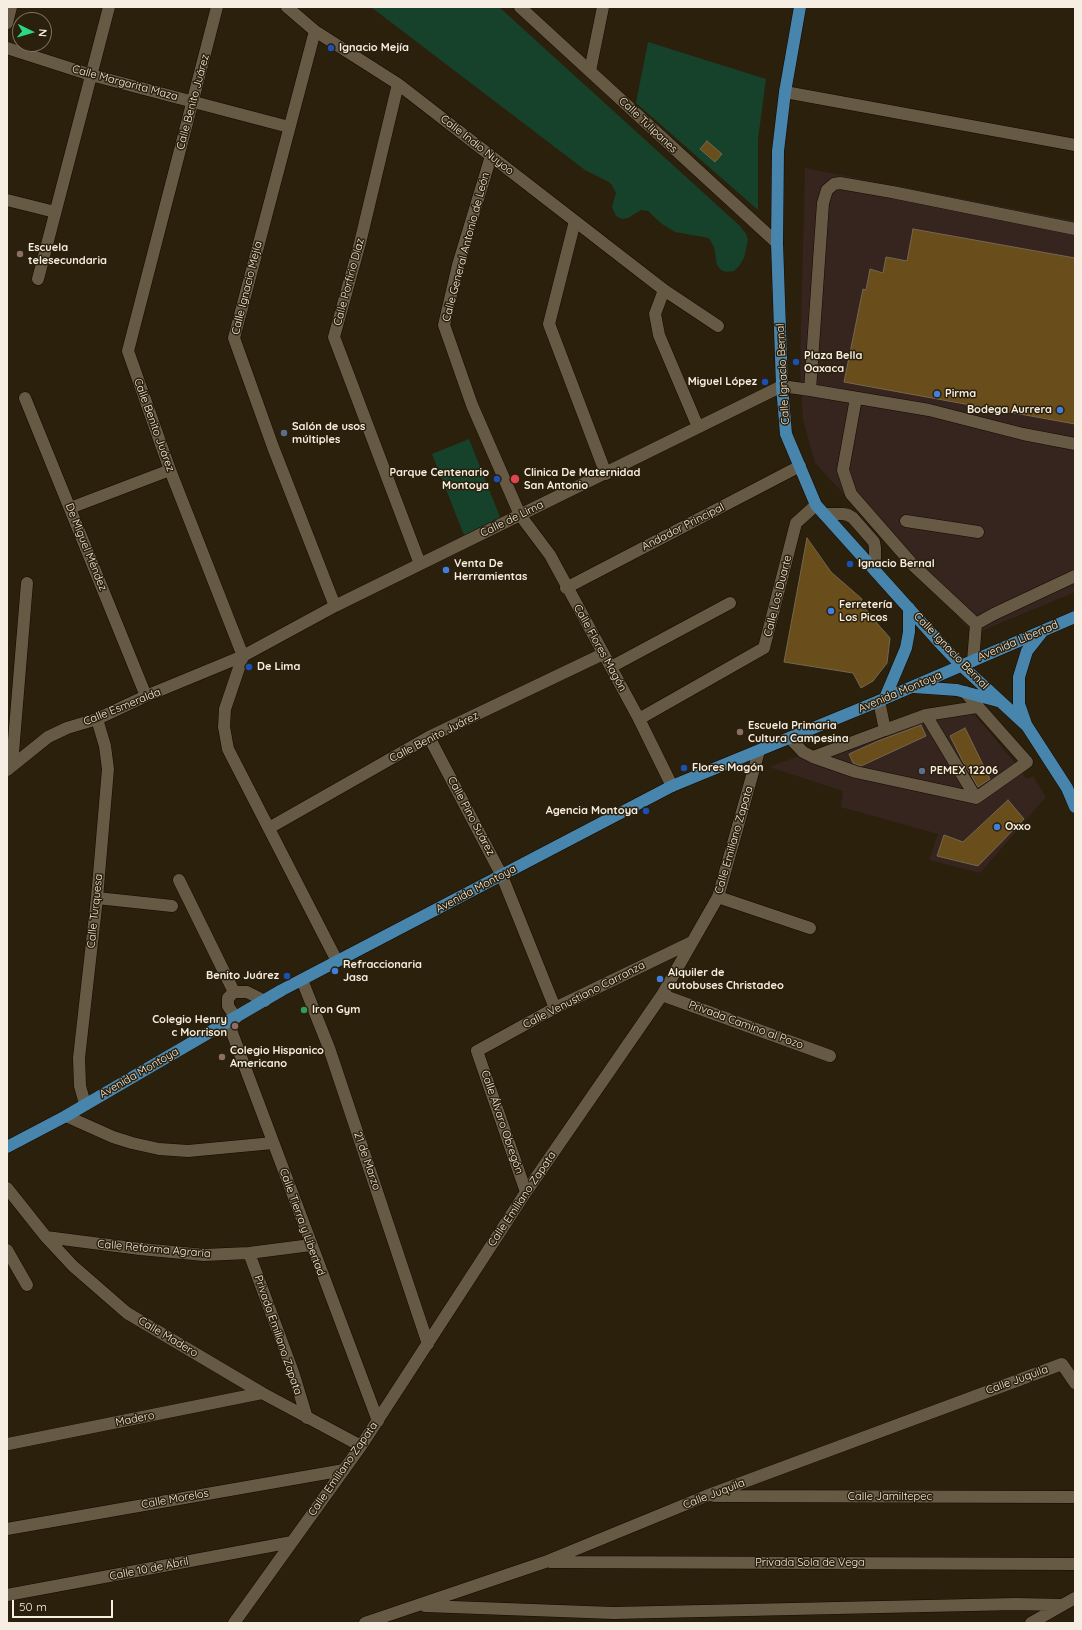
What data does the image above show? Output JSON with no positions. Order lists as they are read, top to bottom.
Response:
{
  "streets": {
    "main road": ["Calle Ignacio Bernal", "Avenida Libertad", "Avenida Montoya"],
    "street": [
      "Calle Margarita Maza",
      "Calle Benito Juárez",
      "Calle Tulipanes",
      "Calle Indio Nuyoo",
      "Calle General Antonio de León",
      "Calle Porfirio Díaz",
      "Calle Ignacio Mejía",
      "Calle de Lima",
      "Andador Principal",
      "De Miguel Méndez",
      "Calle Los Duarte",
      "Calle Flores Magón",
      "Calle Esmeralda",
      "Calle Pino Suárez",
      "Calle Emiliano Zapata",
      "Calle Turquesa",
      "Calle Venustiano Carranza",
      "Privada Camino al Pozo",
      "Calle Álvaro Obregón",
      "21 de Marzo",
      "Calle Tierra y Libertad",
      "Calle Reforma Agraria",
      "Privada Emiliano Zapata",
      "Calle Madero",
      "Calle Juquila",
      "Madero",
      "Calle Jamiltepec",
      "Calle Morelos",
      "Privada Sola de Vega",
      "Calle 10 de Abril"
    ]
  },
  "crossings": [
    ["Calle Margarita Maza", "Calle Benito Juárez"],
    ["Calle Margarita Maza", "Calle Ignacio Mejía"],
    ["Calle Benito Juárez", "Calle de Lima"],
    ["Calle Benito Juárez", "Calle Flores Magón"],
    ["Calle Benito Juárez", "Calle Esmeralda"],
    ["Calle Benito Juárez", "Calle Pino Suárez"],
    ["Calle Tulipanes", "Calle Ignacio Bernal"],
    ["Calle Indio Nuyoo", "Calle General Antonio de León"],
    ["Calle Indio Nuyoo", "Calle Porfirio Díaz"],
    ["Calle Indio Nuyoo", "Calle Ignacio Mejía"],
    ["Calle General Antonio de León", "Calle de Lima"],
    ["Calle General Antonio de León", "Calle Flores Magón"],
    ["Calle Porfirio Díaz", "Calle de Lima"],
    ["Calle Ignacio Mejía", "Calle de Lima"],
    ["Calle Ignacio Bernal", "Calle de Lima"],
    ["Calle Ignacio Bernal", "Andador Principal"],
    ["Calle Ignacio Bernal", "Calle Los Duarte"],
    ["Calle Ignacio Bernal", "Avenida Libertad"],
    ["Calle Ignacio Bernal", "Avenida Montoya"],
    ["Calle de Lima", "Calle Flores Magón"],
    ["Calle de Lima", "Calle Esmeralda"],
    ["Andador Principal", "Calle Flores Magón"],
    ["De Miguel Méndez", "Calle Esmeralda"],
    ["Calle Los Duarte", "Calle Flores Magón"],
    ["Avenida Libertad", "Avenida Montoya"],
    ["Calle Flores Magón", "Avenida Montoya"],
    ["Avenida Montoya", "Calle Pino Suárez"],
    ["Avenida Montoya", "Calle Emiliano Zapata"],
    ["Avenida Montoya", "Calle Turquesa"],
    ["Avenida Montoya", "21 de Marzo"],
    ["Avenida Montoya", "Calle Tierra y Libertad"],
    ["Calle Esmeralda", "Calle Turquesa"],
    ["Calle Pino Suárez", "Calle Venustiano Carranza"],
    ["Calle Emiliano Zapata", "Calle Venustiano Carranza"],
    ["Calle Emiliano Zapata", "Privada Camino al Pozo"],
    ["Calle Emiliano Zapata", "Calle Álvaro Obregón"],
    ["Calle Emiliano Zapata", "21 de Marzo"],
    ["Calle Emiliano Zapata", "Calle Tierra y Libertad"],
    ["Calle Emiliano Zapata", "Calle Madero"],
    ["Calle Emiliano Zapata", "Calle Morelos"],
    ["Calle Emiliano Zapata", "Calle 10 de Abril"],
    ["Calle Venustiano Carranza", "Calle Álvaro Obregón"],
    ["Calle Tierra y Libertad", "Calle Reforma Agraria"],
    ["Calle Reforma Agraria", "Privada Emiliano Zapata"],
    ["Calle Reforma Agraria", "Calle Madero"],
    ["Privada Emiliano Zapata", "Calle Madero"],
    ["Calle Madero", "Madero"],
    ["Calle Juquila", "Calle Jamiltepec"],
    ["Calle Juquila", "Privada Sola de Vega"]
  ],
  "places": [
    "Ignacio Mejía",
    "Escuela telesecundaria",
    "Plaza Bella Oaxaca",
    "Miguel López",
    "Pirma",
    "Bodega Aurrera",
    "Salón de usos múltiples",
    "Parque Centenario Montoya",
    "Clinica De Maternidad San Antonio",
    "Ignacio Bernal",
    "Venta De Herramientas",
    "Ferretería Los Picos",
    "De Lima",
    "Escuela Primaria Cultura Campesina",
    "Flores Magón",
    "PEMEX 12206",
    "Agencia Montoya",
    "Oxxo",
    "Refraccionaria Jasa",
    "Benito Juárez",
    "Alquiler de autobuses Christadeo",
    "Iron Gym",
    "Colegio Henry c Morrison",
    "Colegio Hispanico Americano"
  ],
  "scale_bar": "50 m",
  "north": "right"
}
